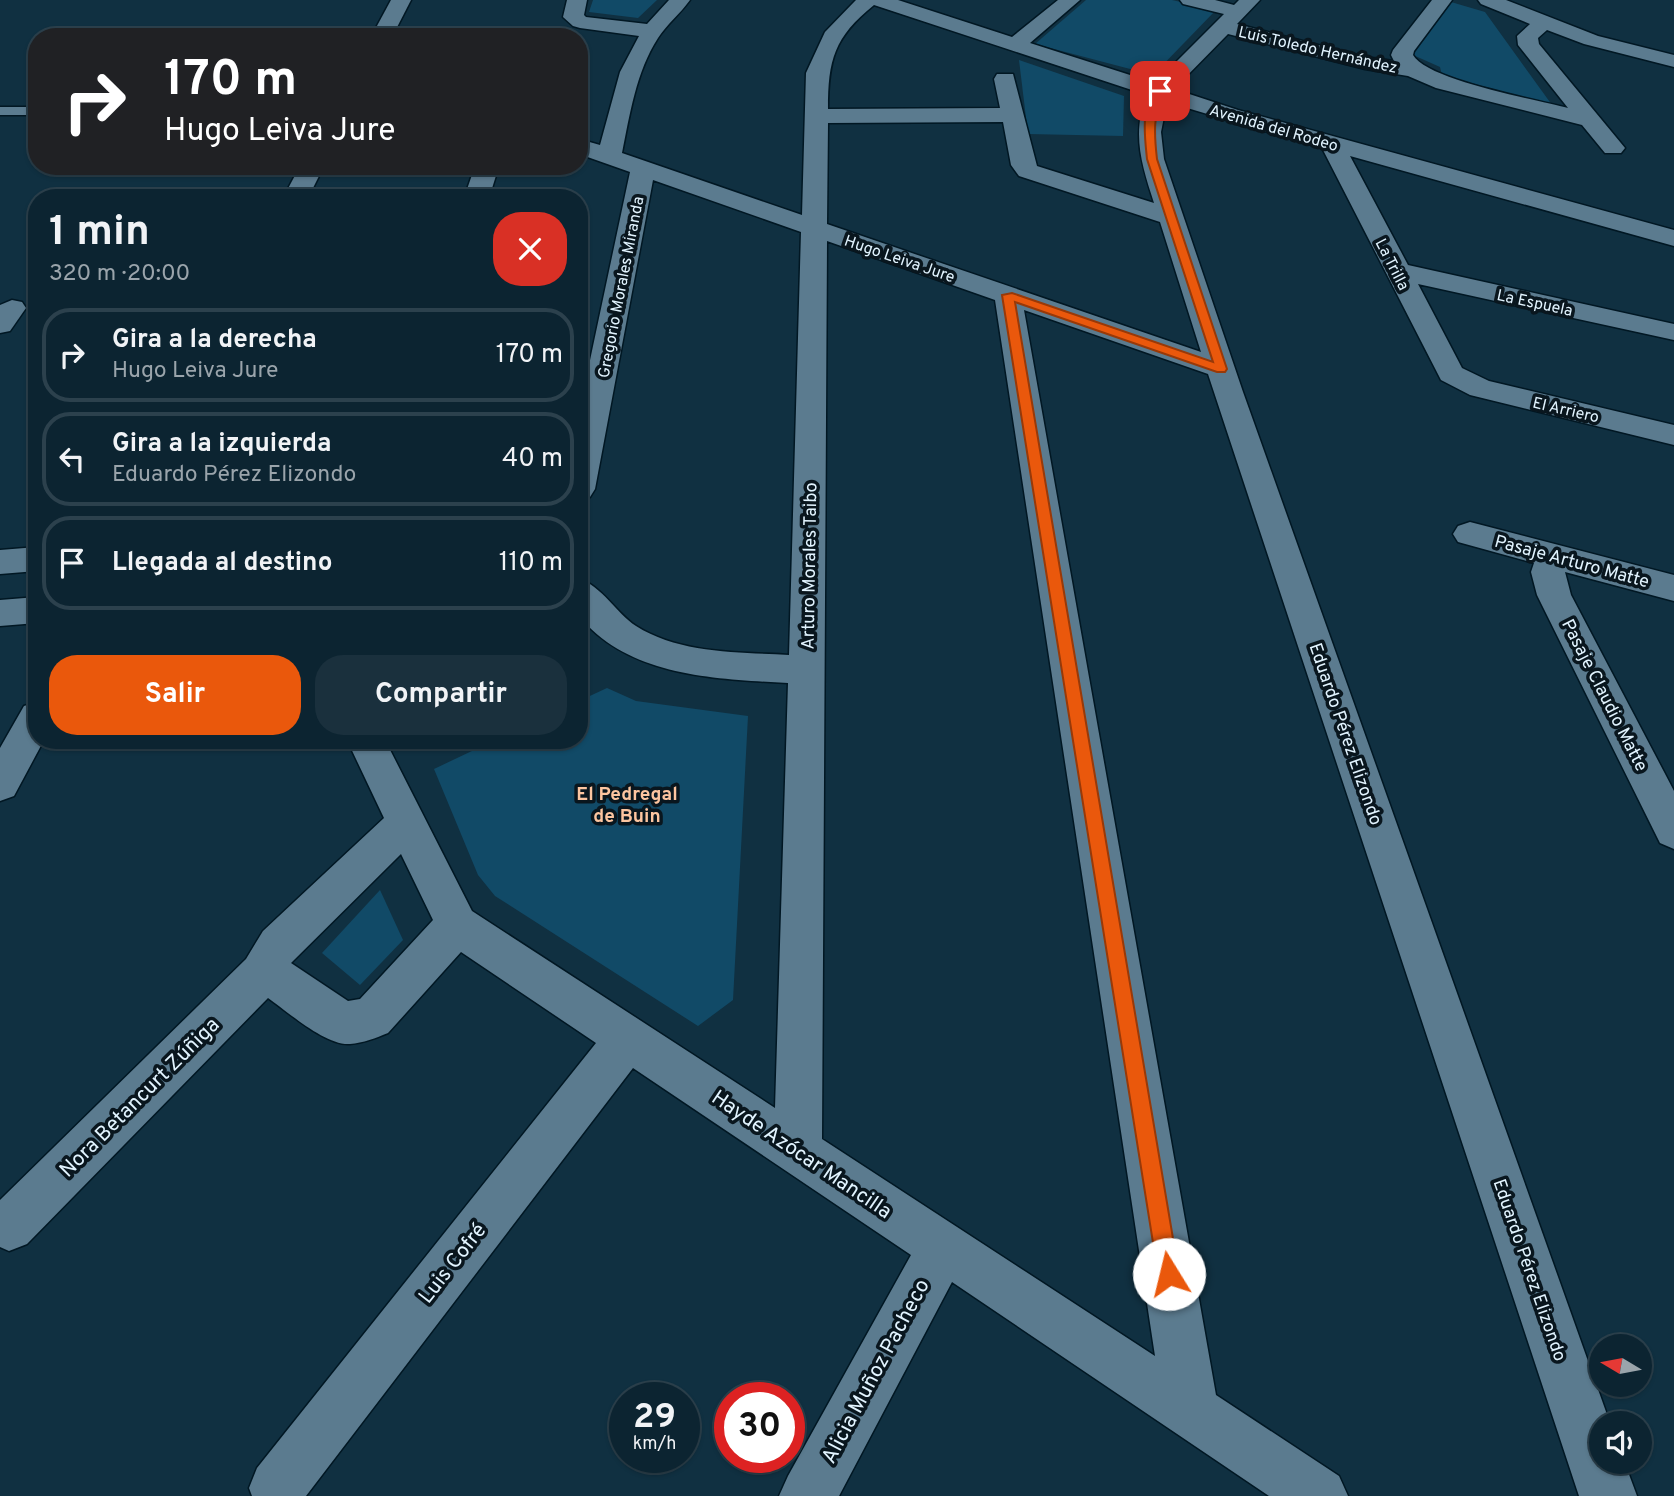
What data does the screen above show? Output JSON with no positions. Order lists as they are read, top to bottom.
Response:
{
  "streets": {
    "street": [
      "Luis Toledo Hernández",
      "Avenida del Rodeo",
      "Hugo Leiva Jure",
      "La Trilla",
      "Gregorio Morales Miranda",
      "La Espuela",
      "El Arriero",
      "Pasaje Arturo Matte",
      "Arturo Morales Taibo",
      "Pasaje Claudio Matte",
      "Eduardo Pérez Elizondo",
      "Nora Betancurt Zúñiga",
      "Hayde Azócar Mancilla",
      "Luis Cofré",
      "Alicia Muñoz Pacheco"
    ]
  },
  "crossings": [
    ["Luis Toledo Hernández", "Eduardo Pérez Elizondo"],
    ["Avenida del Rodeo", "La Trilla"],
    ["Avenida del Rodeo", "Eduardo Pérez Elizondo"],
    ["Hugo Leiva Jure", "Gregorio Morales Miranda"],
    ["Hugo Leiva Jure", "Arturo Morales Taibo"],
    ["Hugo Leiva Jure", "Eduardo Pérez Elizondo"],
    ["La Trilla", "La Espuela"],
    ["La Trilla", "El Arriero"],
    ["Pasaje Arturo Matte", "Pasaje Claudio Matte"],
    ["Arturo Morales Taibo", "Hayde Azócar Mancilla"],
    ["Hayde Azócar Mancilla", "Luis Cofré"],
    ["Hayde Azócar Mancilla", "Alicia Muñoz Pacheco"]
  ],
  "districts": ["El Pedregal de Buin"],
  "north": "left",
  "page": {
    "turn": ["170 m", "Hugo Leiva Jure"],
    "heading": ["1 min", "320 m · 20:00"],
    "list": [
      {
        "name": "Gira a la derecha",
        "note": "Hugo Leiva Jure",
        "value": "170 m"
      },
      {
        "name": "Gira a la izquierda",
        "note": "Eduardo Pérez Elizondo",
        "value": "40 m"
      },
      {
        "name": "Llegada al destino",
        "value": "110 m"
      }
    ],
    "buttons": ["Salir", "Compartir"],
    "speed": "29 km/h",
    "limit": "30"
  }
}
